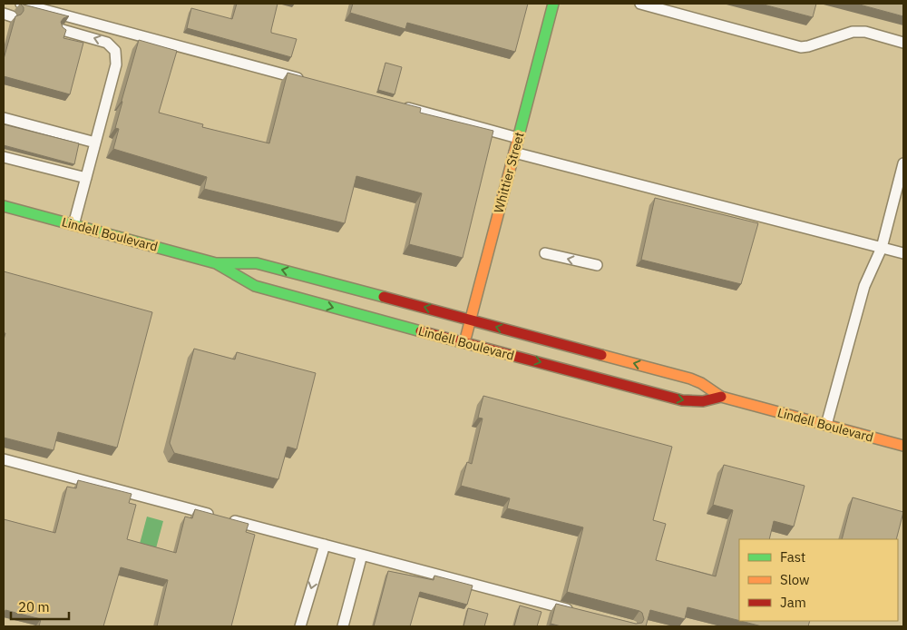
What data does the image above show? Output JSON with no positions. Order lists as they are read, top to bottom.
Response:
{
  "streets": {
    "main road": ["Whittier Street", "Lindell Boulevard"]
  },
  "crossings": [
    ["Whittier Street", "Lindell Boulevard"]
  ],
  "legend": ["Fast", "Slow", "Jam"],
  "scale_bar": "20 m"
}
